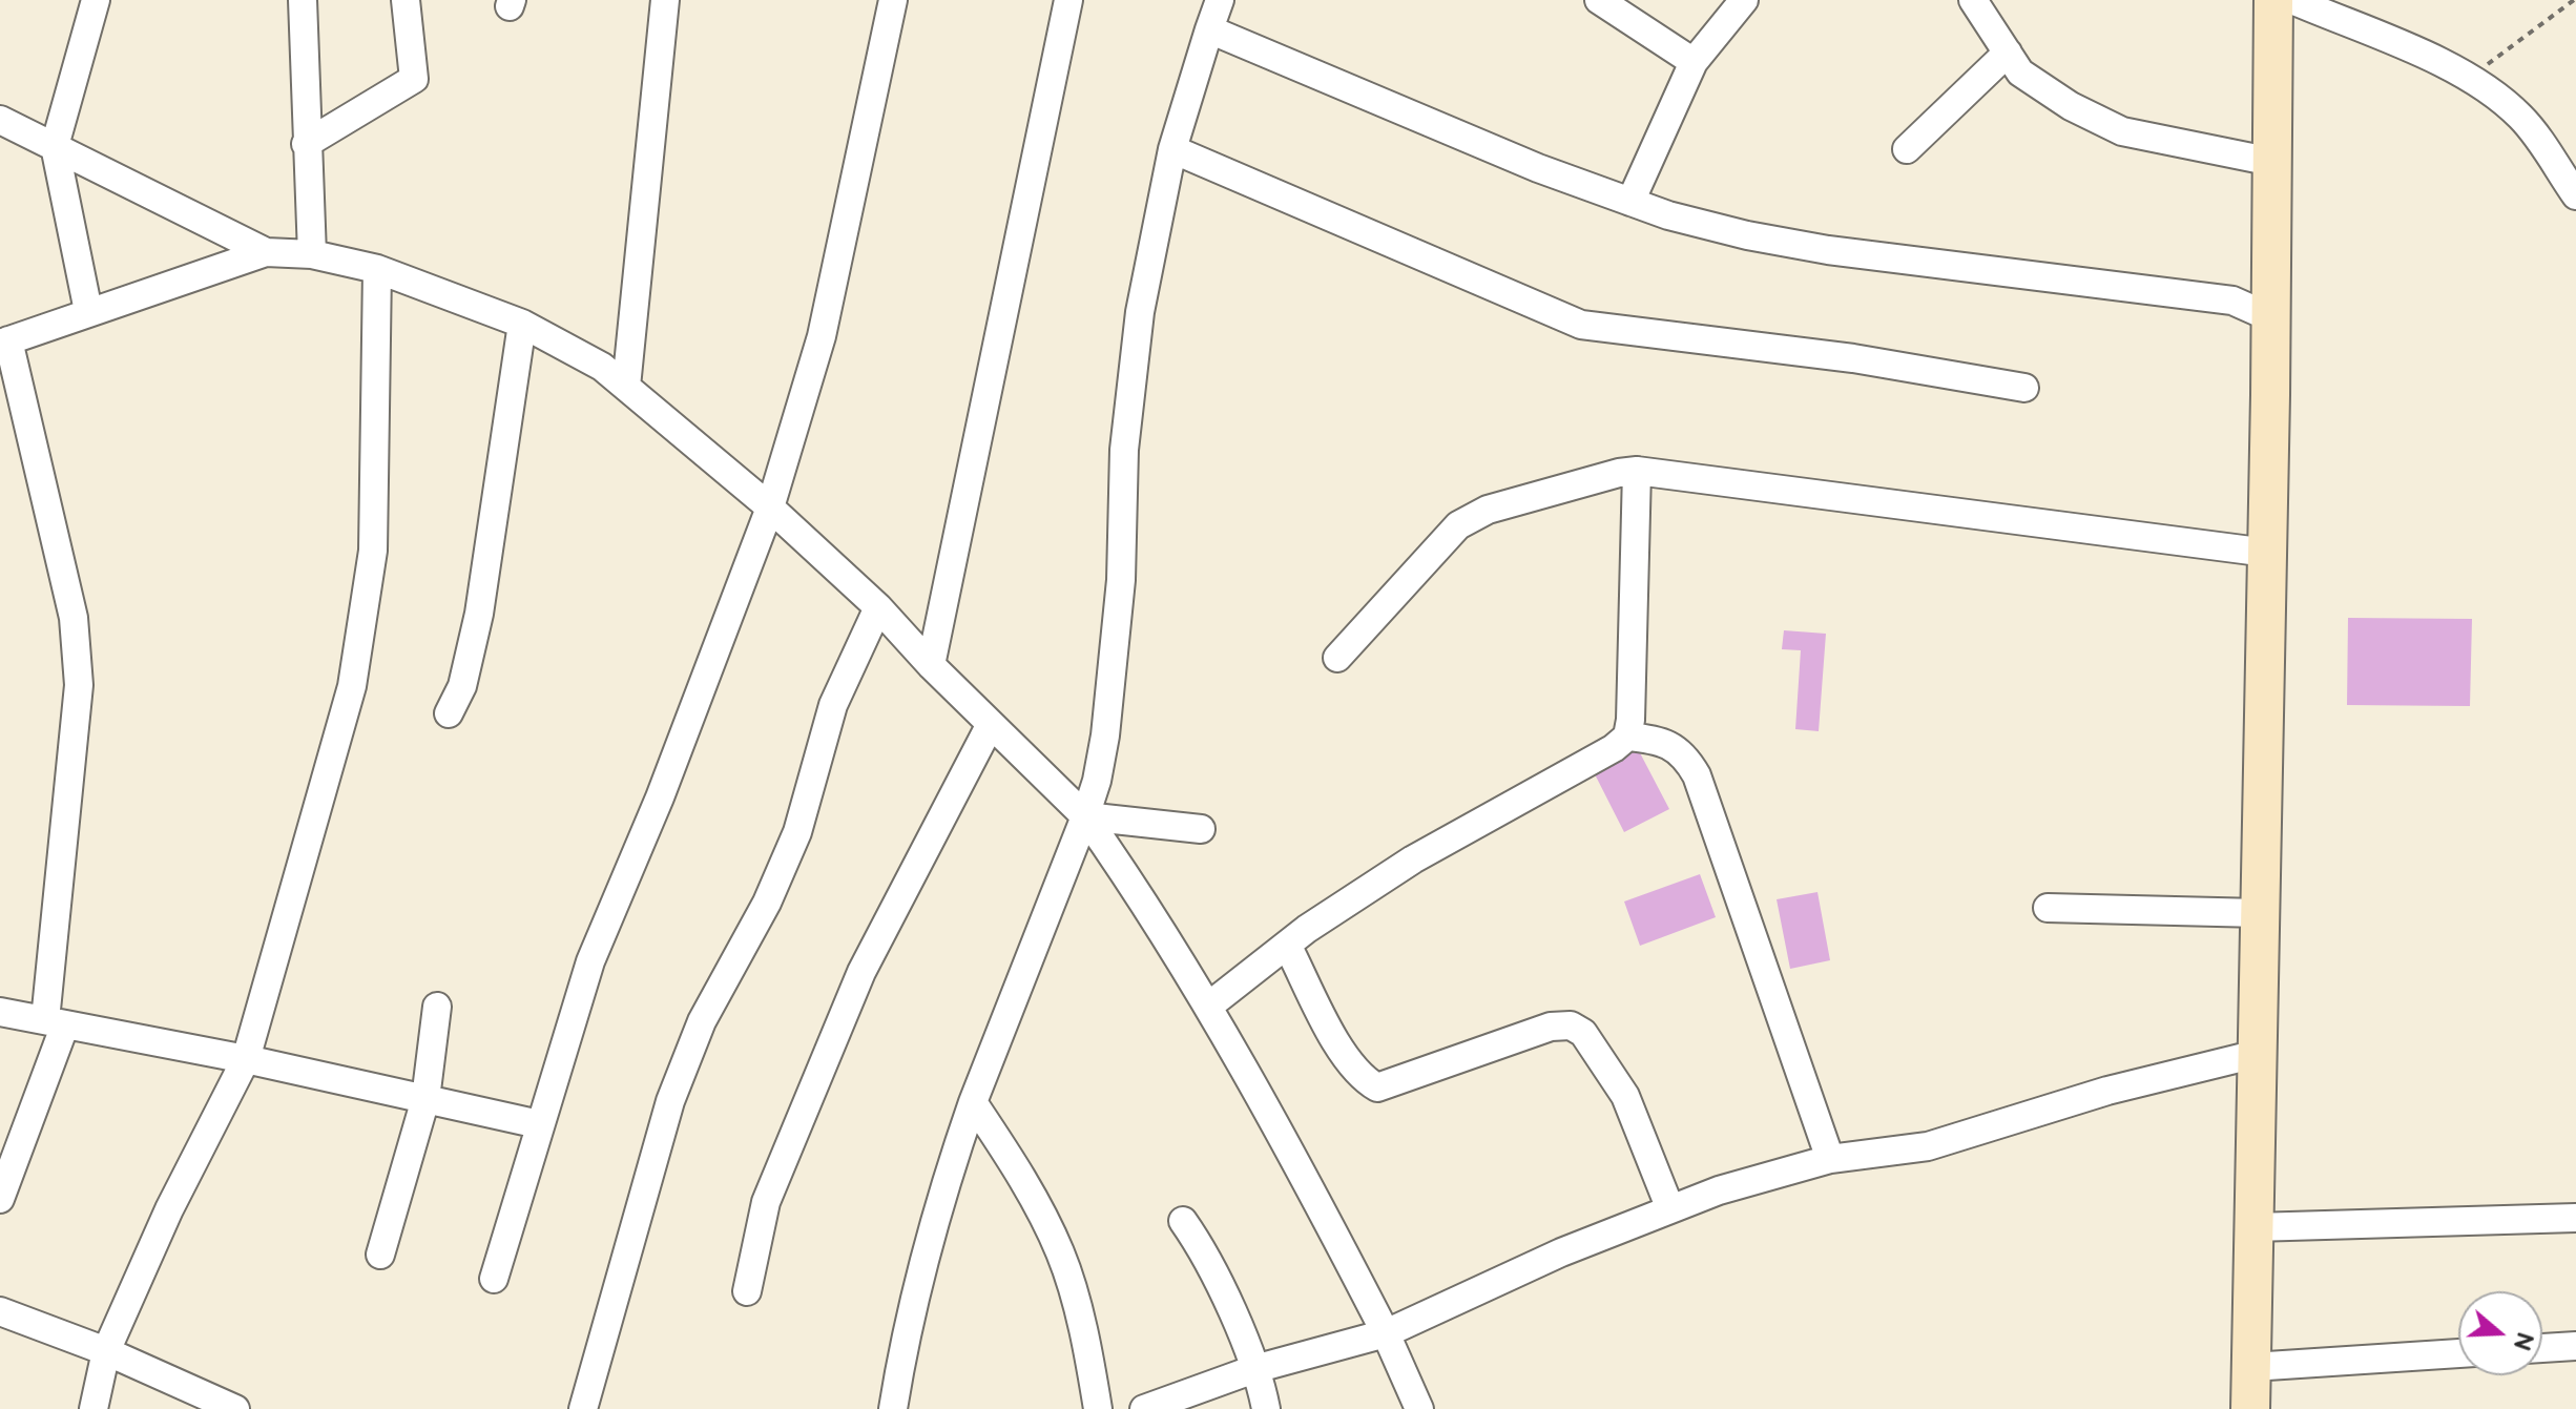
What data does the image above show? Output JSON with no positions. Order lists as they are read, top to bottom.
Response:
{
  "north": "right"
}
